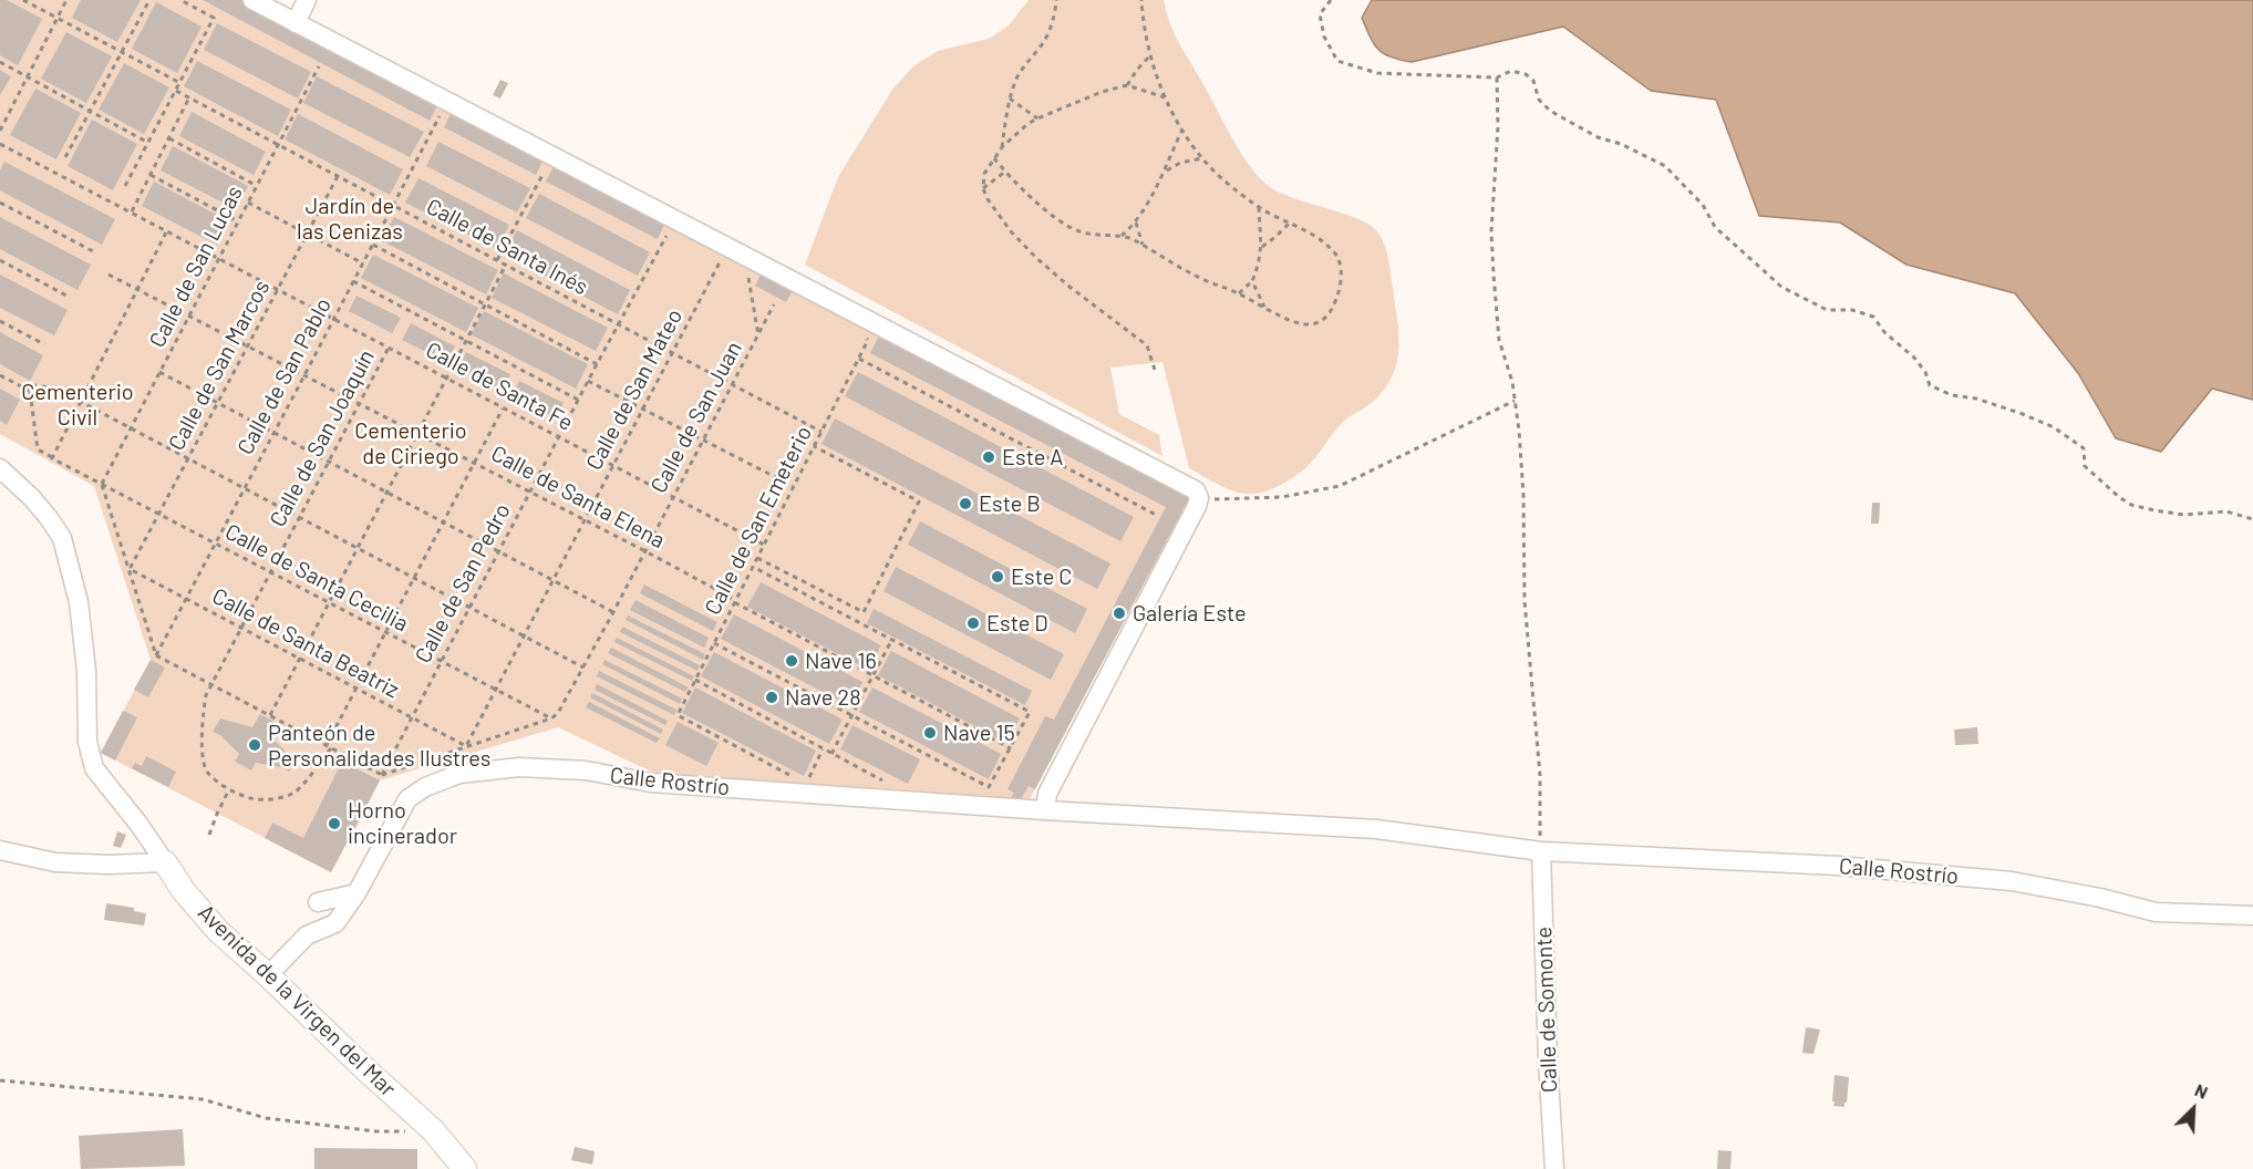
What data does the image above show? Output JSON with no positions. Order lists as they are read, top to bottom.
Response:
{
  "streets": {
    "main road": ["Avenida de la Virgen del Mar"],
    "street": ["Calle Rostrío", "Calle de Somonte"],
    "path": [
      "Calle de Santa Inés",
      "Calle de San Lucas",
      "Calle de San Marcos",
      "Calle de San Pablo",
      "Calle de Santa Fe",
      "Calle de San Mateo",
      "Calle de San Juan",
      "Calle de San Joaquín",
      "Calle de Santa Elena",
      "Calle de San Emeterio",
      "Calle de Santa Cecilia",
      "Calle de San Pedro",
      "Calle de Santa Beatriz"
    ]
  },
  "crossings": [
    ["Calle de Santa Inés", "Calle de San Lucas"],
    ["Calle de Santa Inés", "Calle de San Marcos"],
    ["Calle de Santa Inés", "Calle de San Pablo"],
    ["Calle de Santa Inés", "Calle de San Mateo"],
    ["Calle de Santa Inés", "Calle de San Juan"],
    ["Calle de Santa Inés", "Calle de San Emeterio"],
    ["Calle de Santa Inés", "Calle de San Pedro"],
    ["Calle de San Lucas", "Calle de Santa Fe"],
    ["Calle de San Lucas", "Calle de Santa Elena"],
    ["Calle de San Lucas", "Calle de Santa Cecilia"],
    ["Calle de San Marcos", "Calle de Santa Fe"],
    ["Calle de San Marcos", "Calle de Santa Elena"],
    ["Calle de San Marcos", "Calle de Santa Cecilia"],
    ["Calle de San Marcos", "Calle de Santa Beatriz"],
    ["Calle de San Pablo", "Calle de Santa Fe"],
    ["Calle de San Pablo", "Calle de Santa Elena"],
    ["Calle de San Pablo", "Calle de Santa Cecilia"],
    ["Calle de San Pablo", "Calle de Santa Beatriz"],
    ["Calle de Santa Fe", "Calle de San Mateo"],
    ["Calle de Santa Fe", "Calle de San Juan"],
    ["Calle de Santa Fe", "Calle de San Joaquín"],
    ["Calle de Santa Fe", "Calle de San Emeterio"],
    ["Calle de Santa Fe", "Calle de San Pedro"],
    ["Calle de San Mateo", "Calle de Santa Elena"],
    ["Calle de San Mateo", "Calle de Santa Cecilia"],
    ["Calle de San Mateo", "Calle de Santa Beatriz"],
    ["Calle de San Juan", "Calle de Santa Elena"],
    ["Calle de San Juan", "Calle de Santa Cecilia"],
    ["Calle de San Joaquín", "Calle de Santa Elena"],
    ["Calle de San Joaquín", "Calle de Santa Cecilia"],
    ["Calle de San Joaquín", "Calle de Santa Beatriz"],
    ["Calle de Santa Elena", "Calle de San Emeterio"],
    ["Calle de Santa Elena", "Calle de San Pedro"],
    ["Calle de Santa Cecilia", "Calle de San Pedro"],
    ["Calle de San Pedro", "Calle de Santa Beatriz"],
    ["Calle Rostrío", "Avenida de la Virgen del Mar"],
    ["Calle Rostrío", "Calle de Somonte"]
  ],
  "parks": ["Jardín de las Cenizas", "Cementerio Civil", "Cementerio de Ciriego"],
  "places": [
    "Este A",
    "Este B",
    "Este C",
    "Galería Este",
    "Este D",
    "Nave 16",
    "Nave 28",
    "Nave 15",
    "Panteón de Personalidades Ilustres",
    "Horno incinerador"
  ],
  "north": "top right"
}
